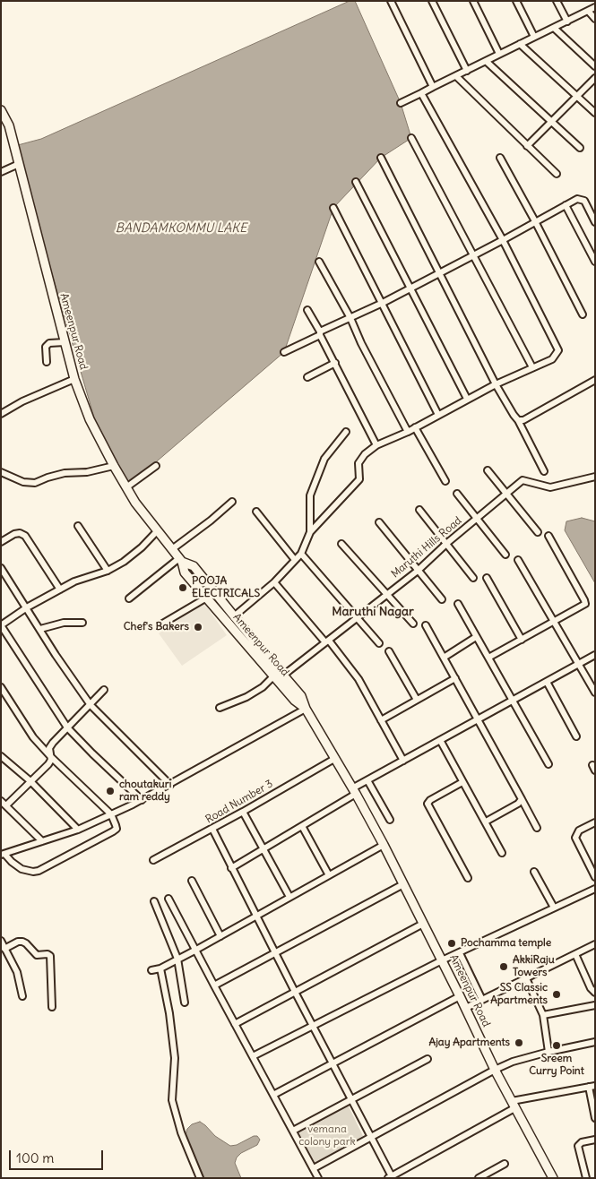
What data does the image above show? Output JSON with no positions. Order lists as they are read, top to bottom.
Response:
{
  "streets": {
    "street": ["Ameenpur Road", "Maruthi Hills Road", "Road Number 3"]
  },
  "crossings": [
    ["Ameenpur Road", "Road Number 3"]
  ],
  "districts": ["Maruthi Nagar"],
  "water": ["BANDAMKOMMU LAKE"],
  "parks": ["vemana colony park"],
  "places": [
    "POOJA ELECTRICALS",
    "Chef's Bakers",
    "choutakuri ram reddy",
    "Pochamma temple",
    "AkkiRaju Towers",
    "SS Classic Apartments",
    "Ajay Apartments",
    "Sreem Curry Point"
  ],
  "scale_bar": "100 m"
}
